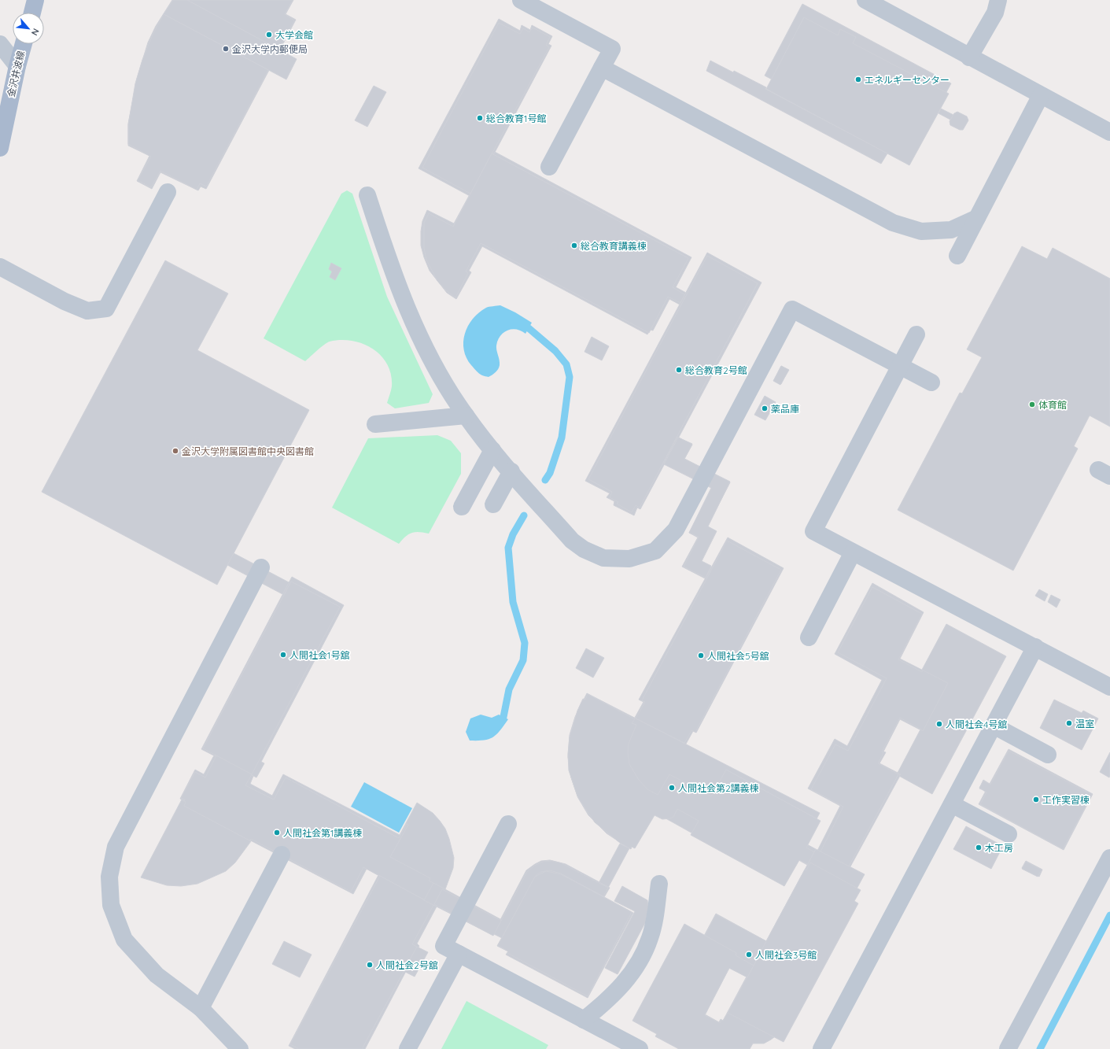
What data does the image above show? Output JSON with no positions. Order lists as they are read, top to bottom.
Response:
{
  "streets": {
    "main road": ["金沢井波線"]
  },
  "places": [
    "大学会館",
    "金沢大学内郵便局",
    "エネルギーセンター",
    "総合教育1号館",
    "総合教育講義棟",
    "総合教育2号館",
    "体育館",
    "薬品庫",
    "金沢大学附属図書館中央図書館",
    "人間社会1号舘",
    "人間社会5号舘",
    "温室",
    "人間社会4号舘",
    "人間社会第2講義棟",
    "工作実習棟",
    "人間社会第1講義棟",
    "木工房",
    "人間社会3号館",
    "人間社会2号舘"
  ],
  "north": "bottom right"
}
